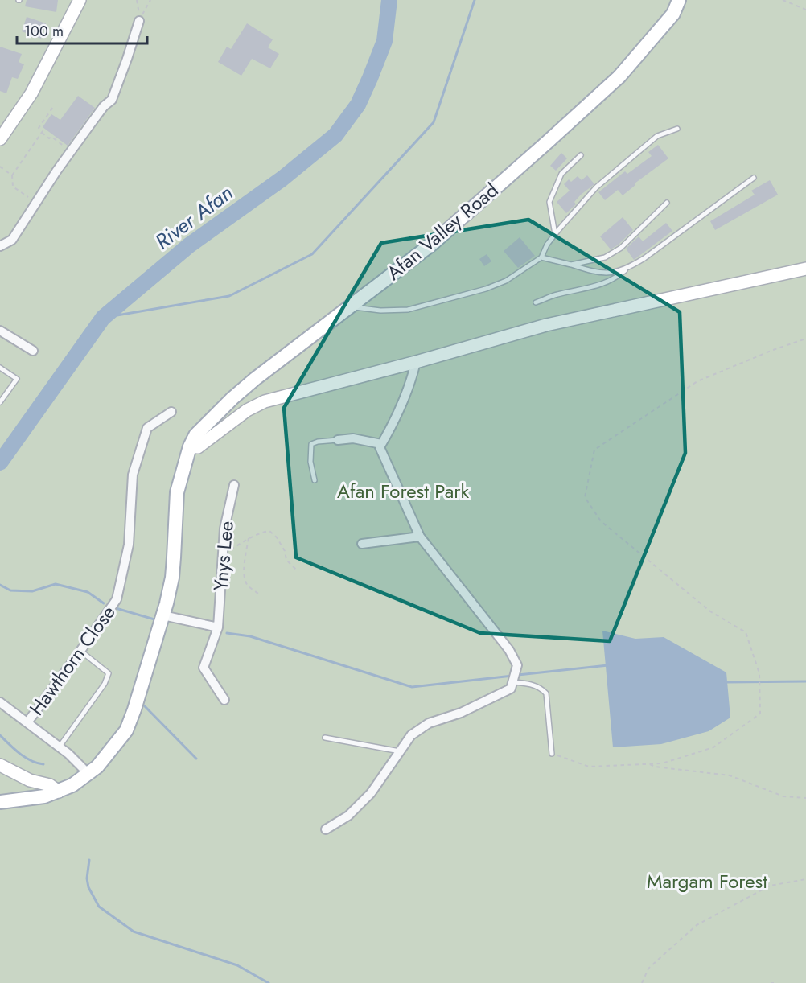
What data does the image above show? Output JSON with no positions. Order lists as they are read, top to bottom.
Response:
{
  "streets": {
    "main road": ["Afan Valley Road"],
    "street": ["Ynys Lee", "Hawthorn Close"]
  },
  "crossings": [
    ["Afan Valley Road", "Hawthorn Close"]
  ],
  "water": ["River Afan"],
  "parks": ["Afan Forest Park", "Margam Forest"],
  "scale_bar": "100 m"
}
